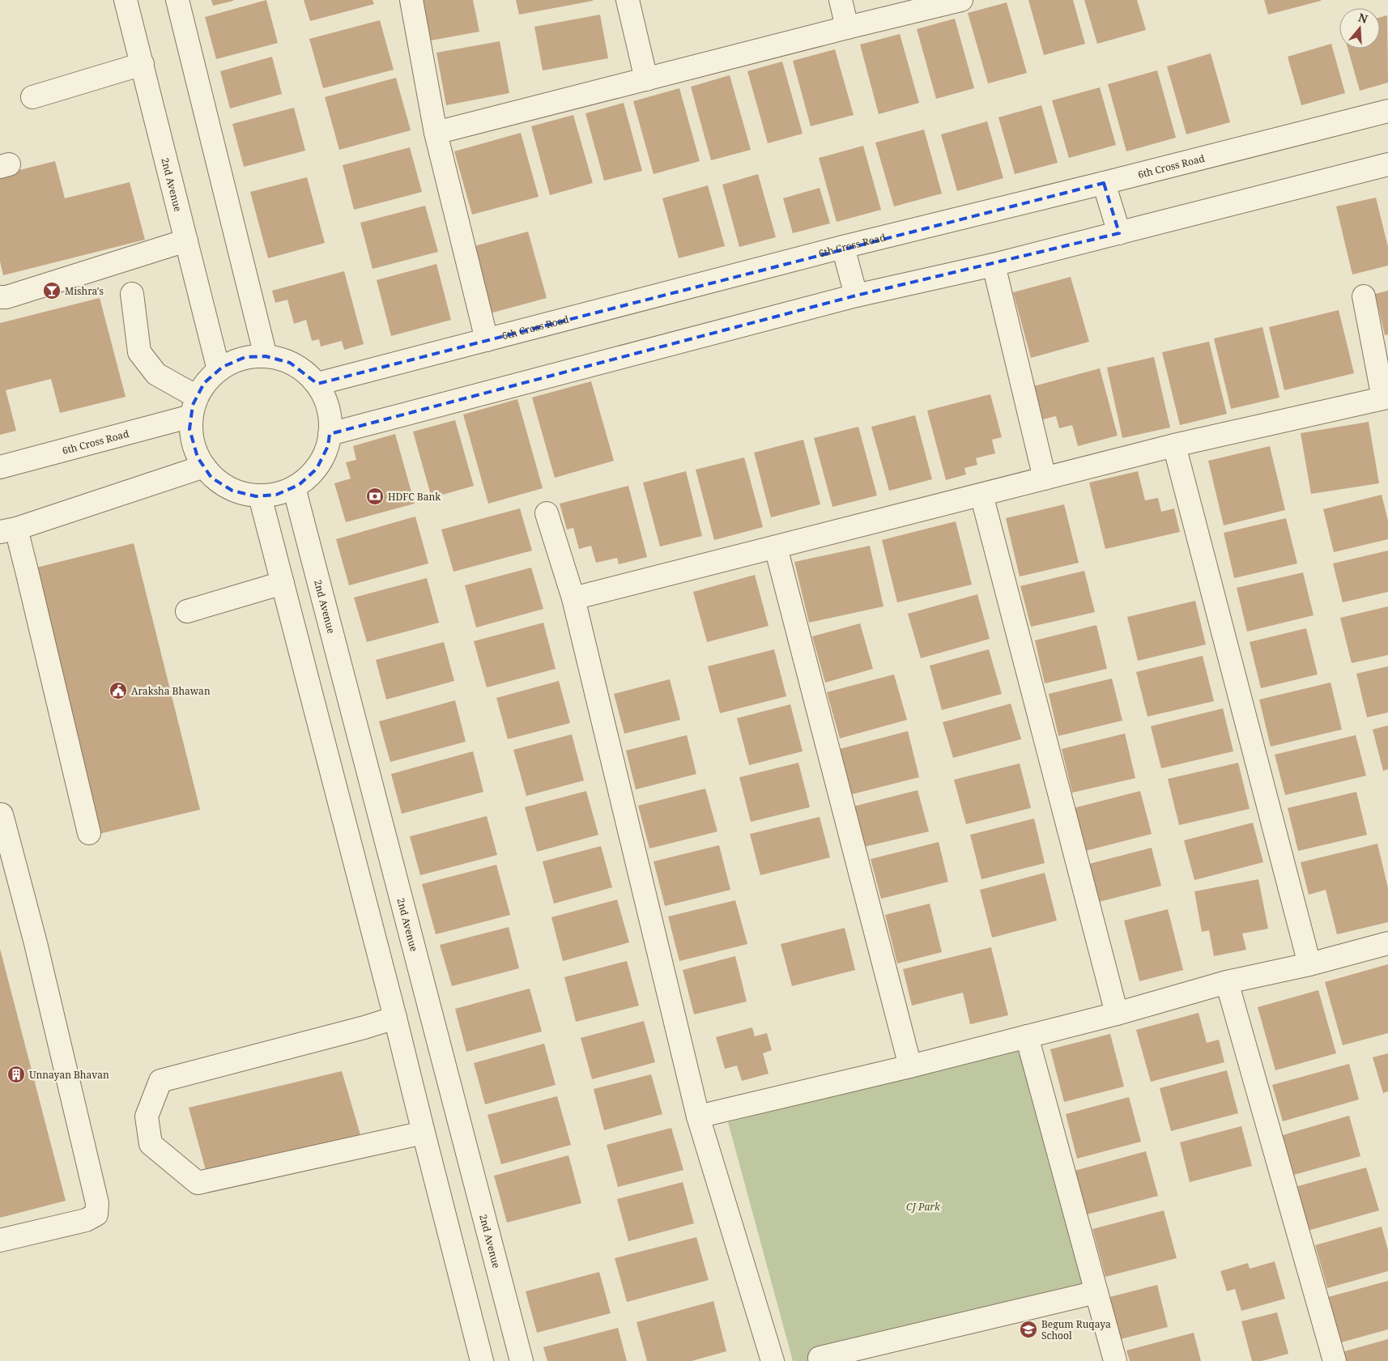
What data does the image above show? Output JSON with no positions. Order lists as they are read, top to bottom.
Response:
{
  "streets": {
    "street": ["6th Cross Road", "2nd Avenue"]
  },
  "crossings": [
    ["6th Cross Road", "2nd Avenue"]
  ],
  "parks": ["CJ Park"],
  "places": {
    "bar": ["Mishra's"],
    "bank": ["HDFC Bank"],
    "public building": ["Araksha Bhawan"],
    "building": ["Unnayan Bhavan"],
    "school or university": ["Begum Ruqaya School"]
  },
  "north": "top"
}
